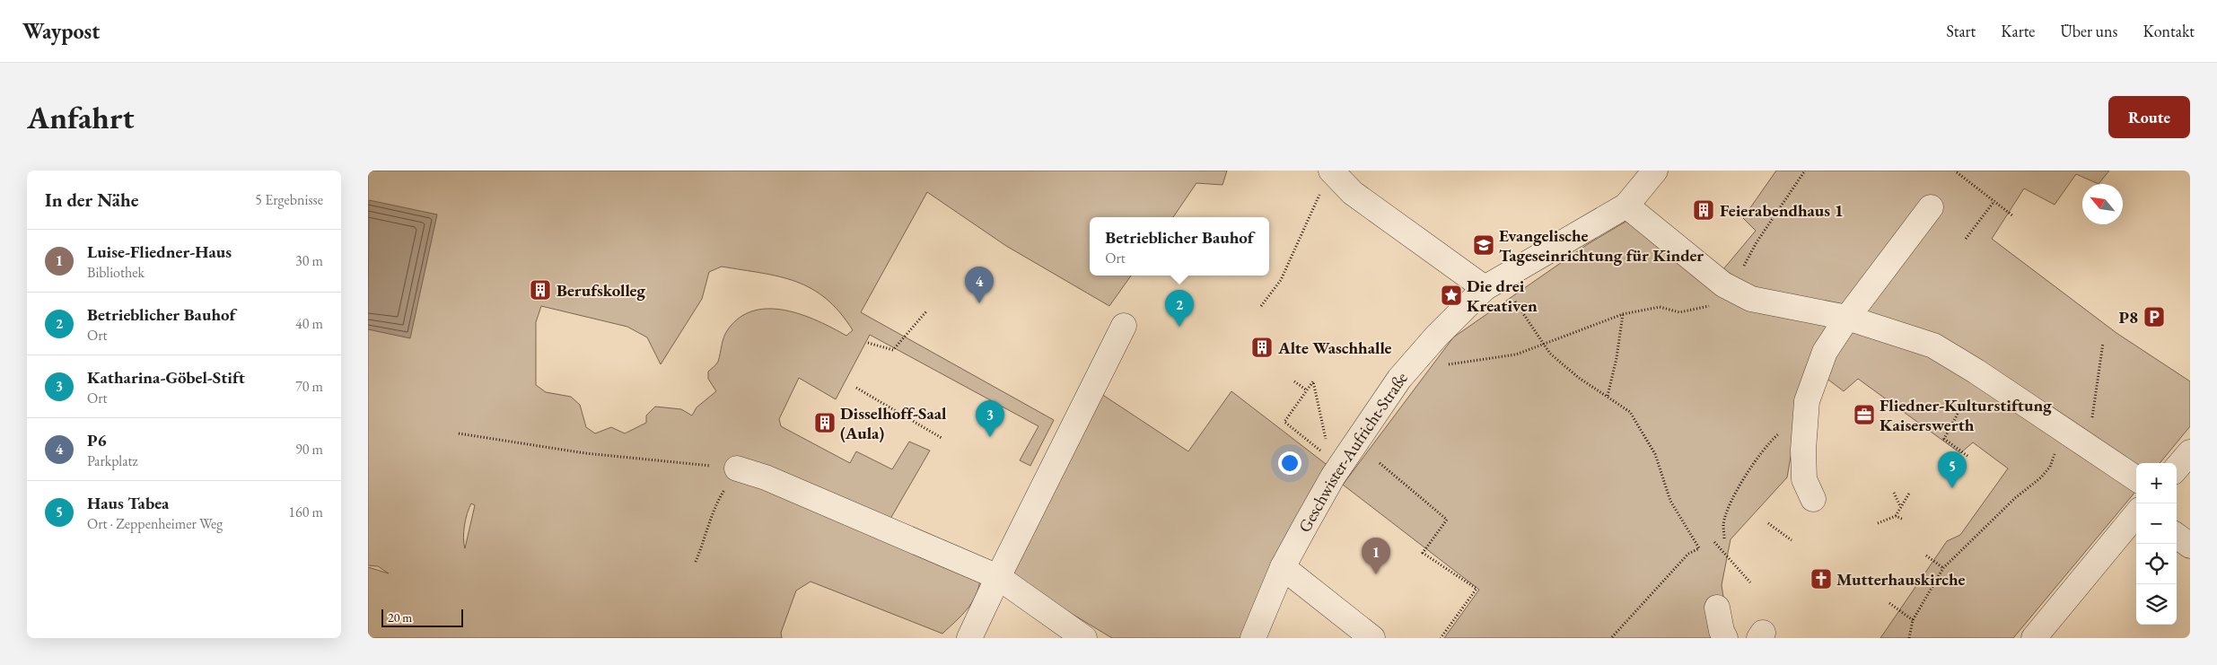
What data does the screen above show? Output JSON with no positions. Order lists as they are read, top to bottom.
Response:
{
  "streets": {
    "street": ["Geschwister-Aufricht-Straße"]
  },
  "places": {
    "building": [
      "Feierabendhaus 1",
      "Berufskolleg",
      "Alte Waschhalle",
      "Disselhoff-Saal (Aula)"
    ],
    "school or university": ["Evangelische Tageseinrichtung für Kinder"],
    "place": ["Die drei Kreativen"],
    "parking": ["P8"],
    "office": ["Fliedner-Kulturstiftung Kaiserswerth"],
    "church": ["Mutterhauskirche"]
  },
  "scale_bar": "20 m",
  "north": "top left",
  "page": {
    "header": "Waypost",
    "nav": [
      "Start",
      "Karte",
      "Über uns",
      "Kontakt"
    ],
    "buttons": "Route",
    "title": "Anfahrt",
    "heading": ["In der Nähe", "5 Ergebnisse"],
    "popup": ["Betrieblicher Bauhof", "Ort"],
    "list": [
      {
        "mark": "1",
        "name": "Luise-Fliedner-Haus",
        "note": "Bibliothek",
        "value": "30 m"
      },
      {
        "mark": "2",
        "name": "Betrieblicher Bauhof",
        "note": "Ort",
        "value": "40 m"
      },
      {
        "mark": "3",
        "name": "Katharina-Göbel-Stift",
        "note": "Ort",
        "value": "70 m"
      },
      {
        "mark": "4",
        "name": "P6",
        "note": "Parkplatz",
        "value": "90 m"
      },
      {
        "mark": "5",
        "name": "Haus Tabea",
        "note": "Ort · Zeppenheimer Weg",
        "value": "160 m"
      }
    ],
    "pins": [
      "4",
      "2",
      "3",
      "5",
      "1"
    ],
    "map_buttons": ["+", "−"],
    "scale": "20 m"
  }
}
